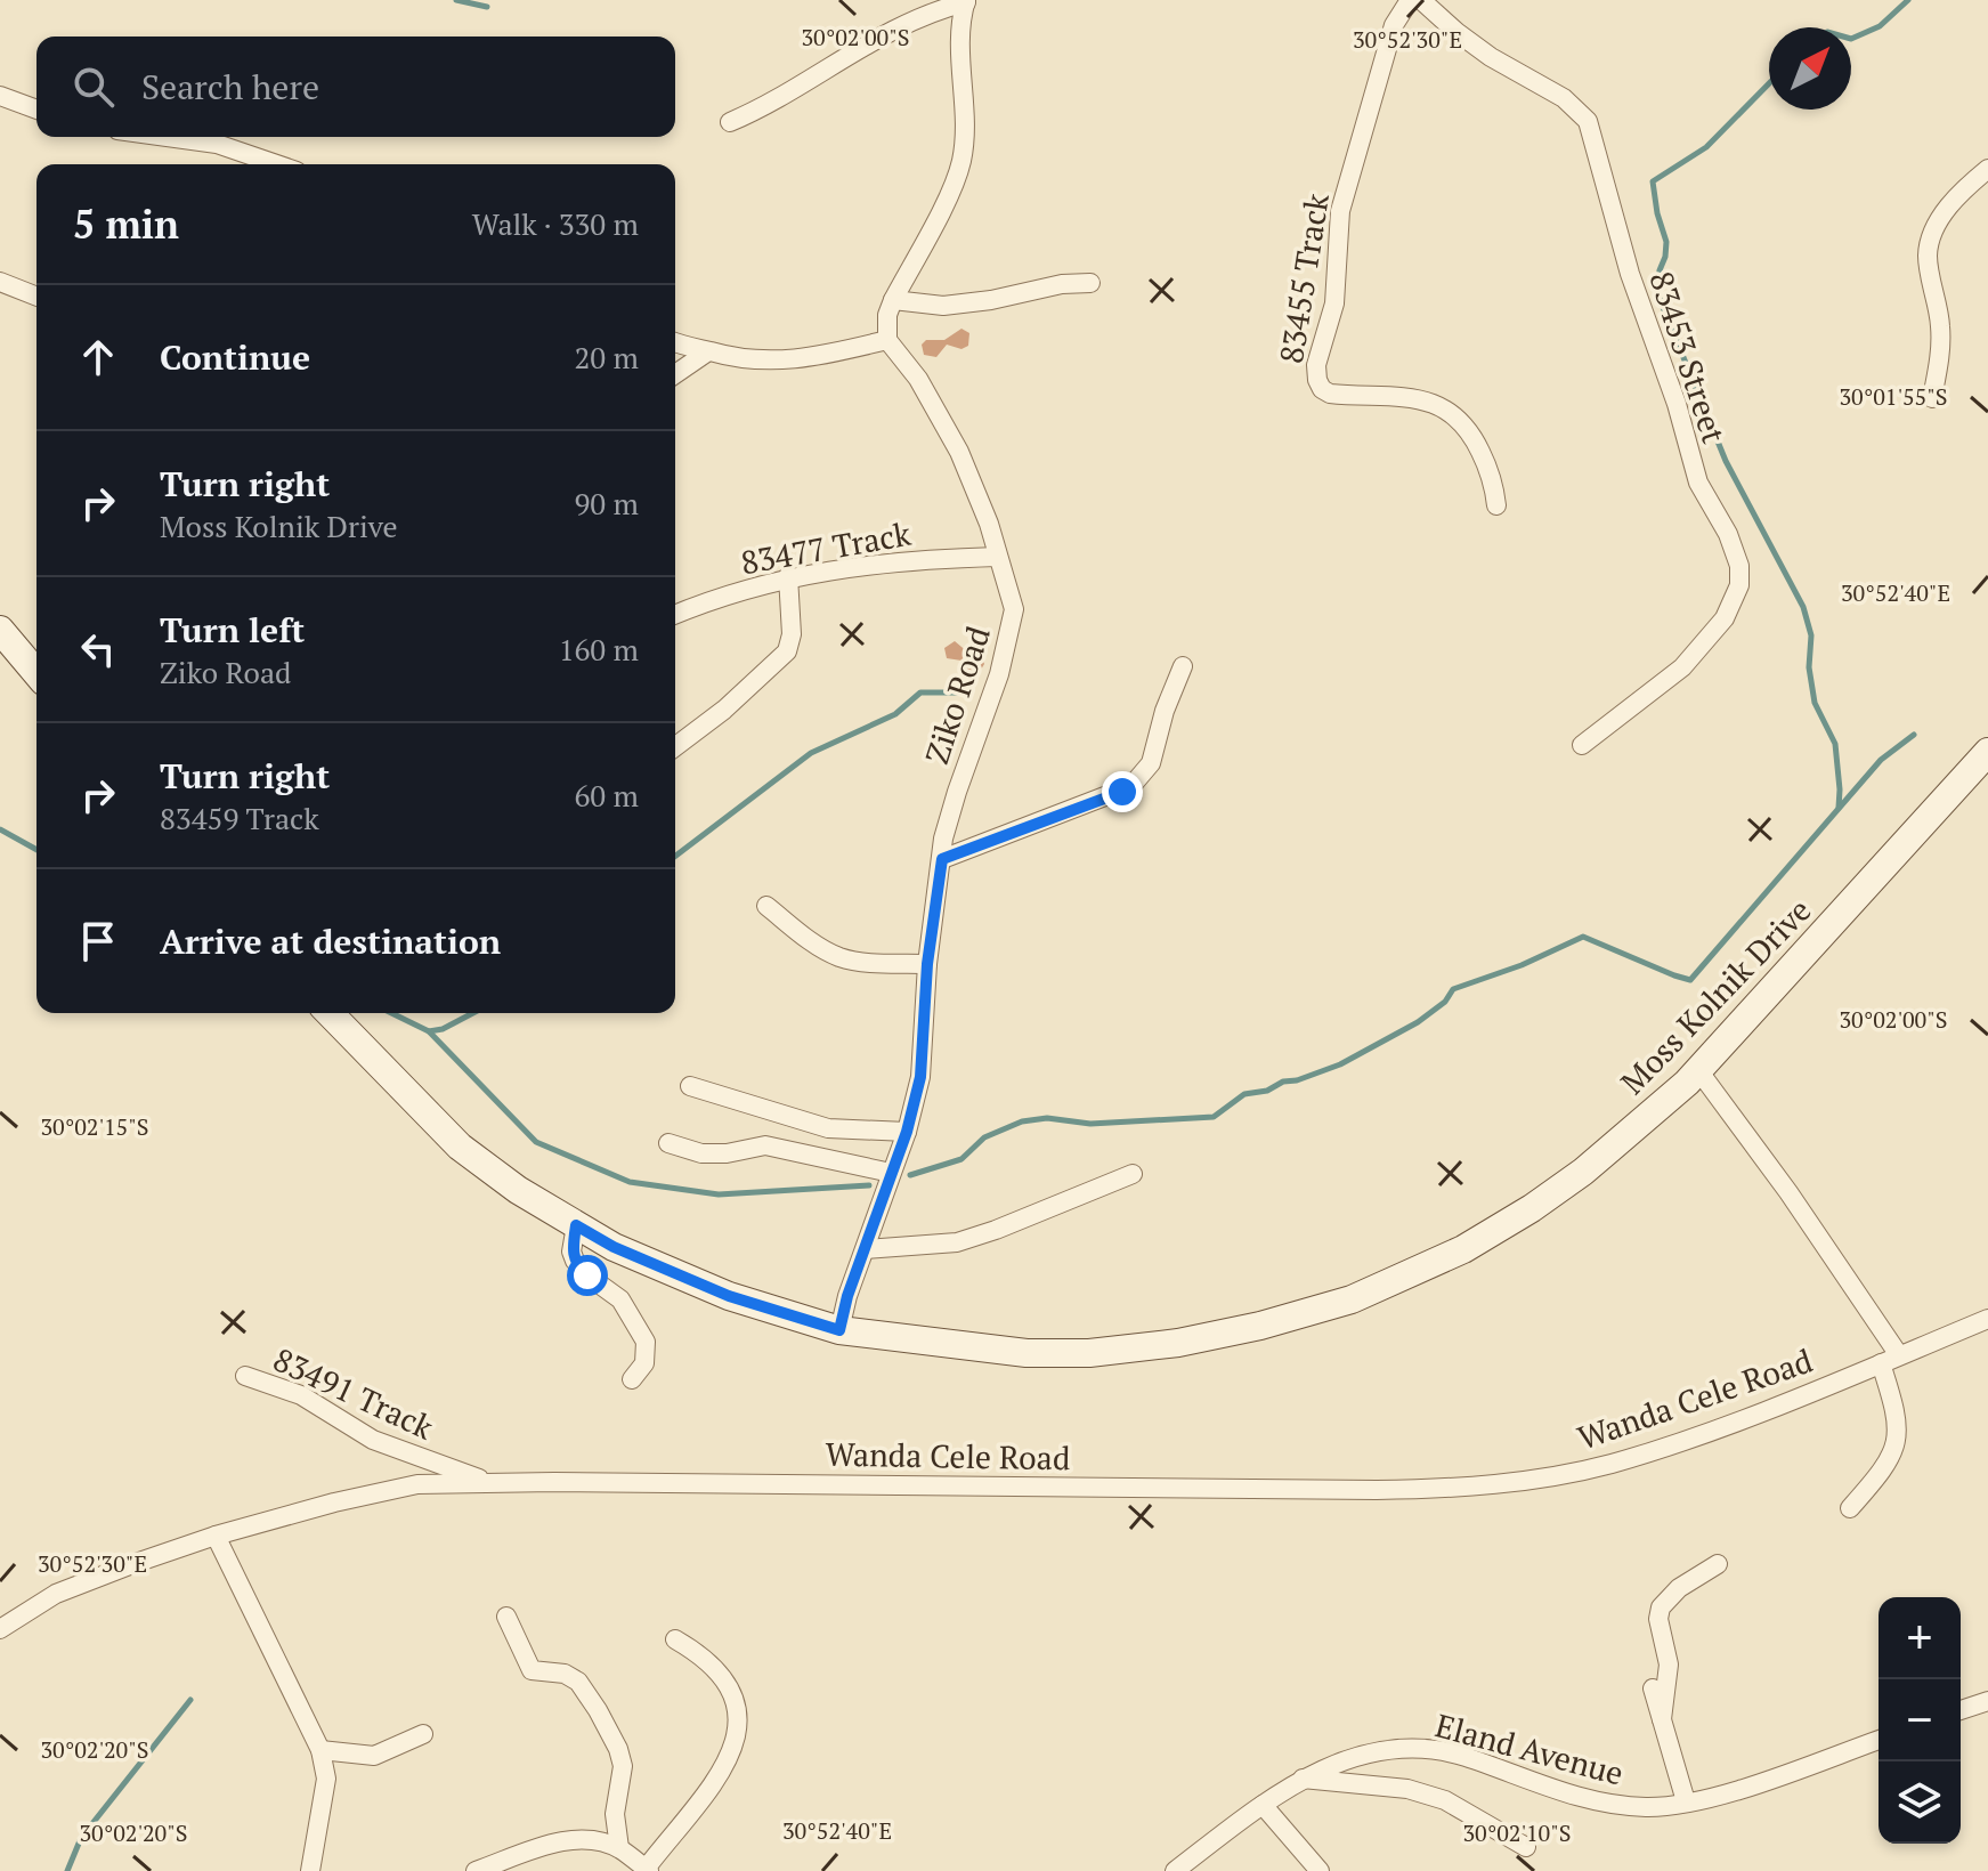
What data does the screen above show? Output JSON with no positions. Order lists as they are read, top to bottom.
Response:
{
  "streets": {
    "main road": ["Moss Kolnik Drive"],
    "street": [
      "83455 Track",
      "83453 Street",
      "83477 Track",
      "Ziko Road",
      "83491 Track",
      "Wanda Cele Road",
      "Eland Avenue"
    ]
  },
  "crossings": [
    ["83477 Track", "Ziko Road"],
    ["Ziko Road", "Moss Kolnik Drive"],
    ["83491 Track", "Wanda Cele Road"]
  ],
  "north": "top right",
  "page": {
    "search": "Search here",
    "heading": ["5 min", "Walk · 330 m"],
    "list": [
      ["Continue", "20 m"],
      ["Turn right", "Moss Kolnik Drive", "90 m"],
      ["Turn left", "Ziko Road", "160 m"],
      ["Turn right", "83459 Track", "60 m"],
      "Arrive at destination"
    ],
    "map_buttons": ["+", "−"]
  },
  "coordinates": [
    "30°02'00\"S",
    "30°52'30\"E",
    "30°01'55\"S",
    "30°52'40\"E",
    "30°02'15\"S",
    "30°02'20\"S",
    "30°02'10\"S"
  ]
}
